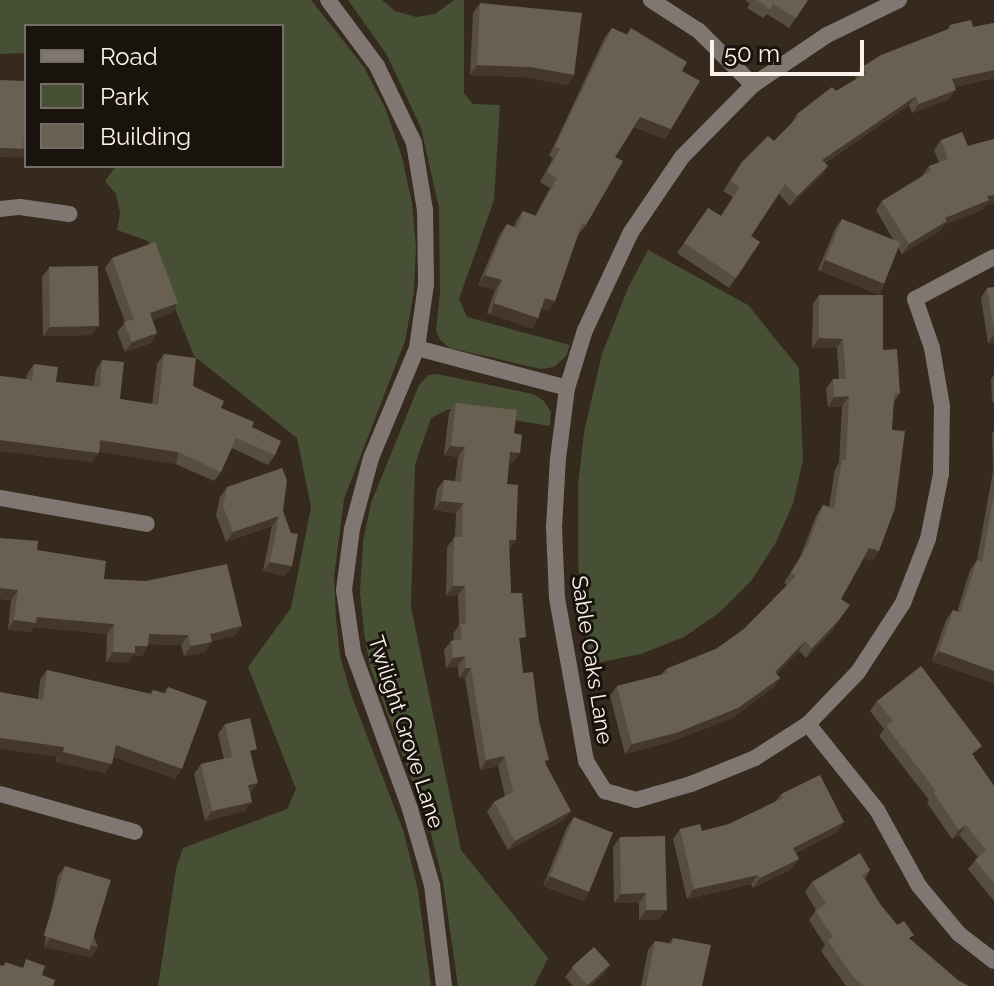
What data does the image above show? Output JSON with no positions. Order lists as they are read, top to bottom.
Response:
{
  "streets": {
    "street": ["Sable Oaks Lane", "Twilight Grove Lane"]
  },
  "legend": ["Road", "Park", "Building"],
  "scale_bar": "50 m"
}
